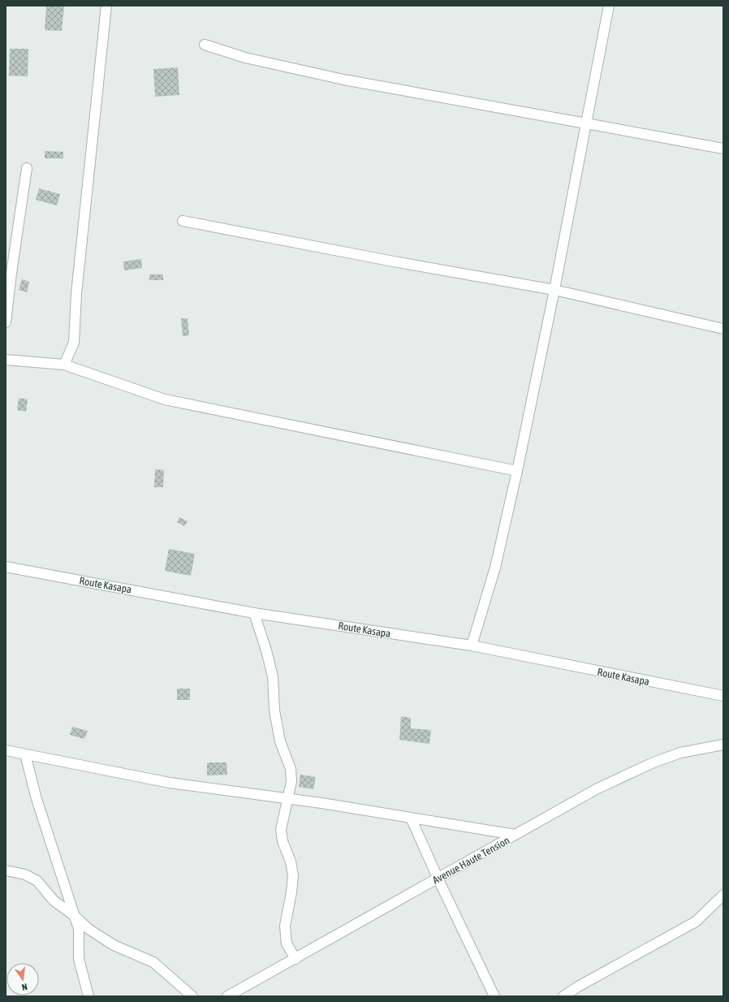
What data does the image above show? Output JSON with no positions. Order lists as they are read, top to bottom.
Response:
{
  "streets": {
    "street": ["Route Kasapa", "Avenue Haute Tension"]
  },
  "north": "bottom"
}
